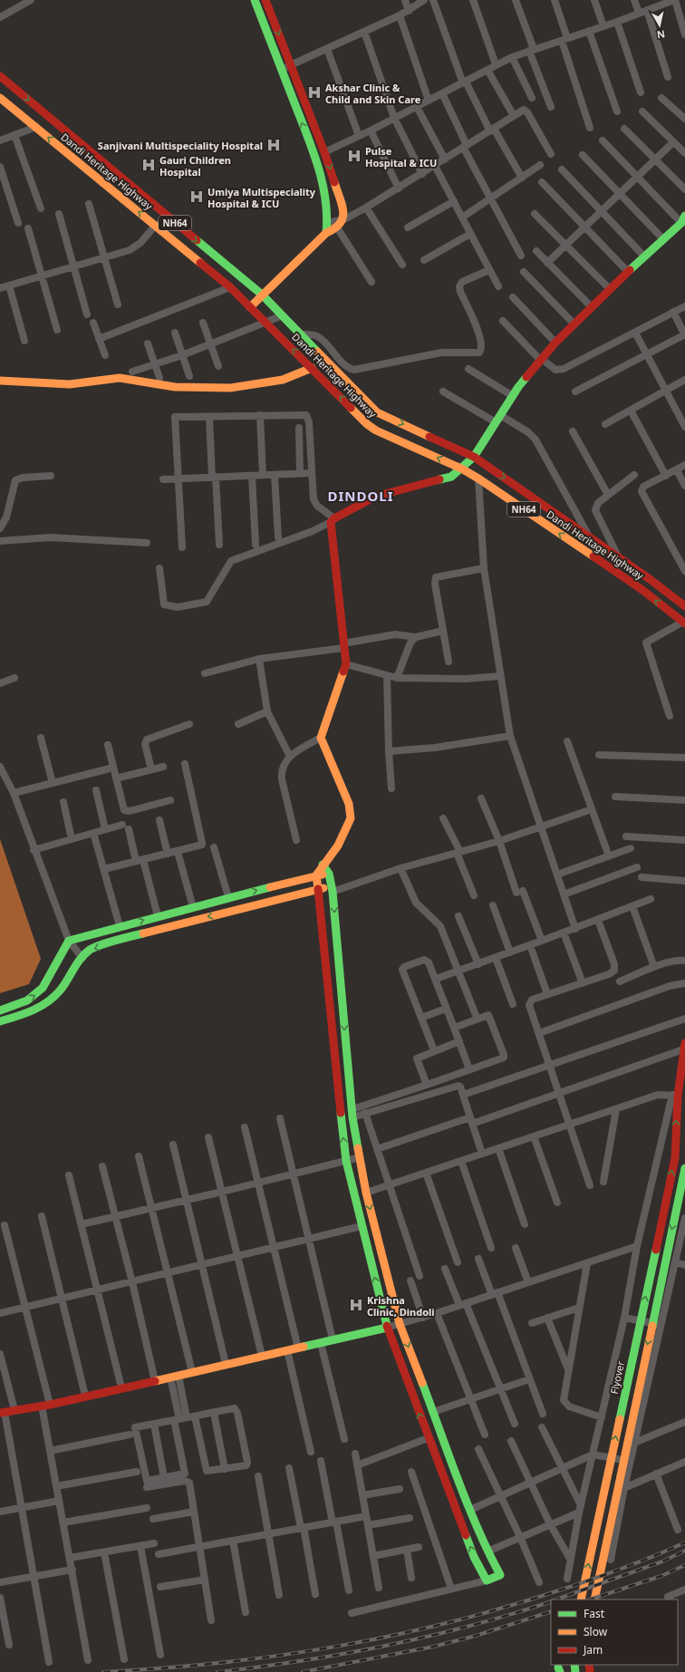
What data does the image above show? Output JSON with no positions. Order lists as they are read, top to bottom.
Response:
{
  "streets": {
    "street": ["Dandi Heritage Highway", "NH64", "Flyover"]
  },
  "crossings": [
    ["Dandi Heritage Highway", "NH64"]
  ],
  "districts": ["DINDOLI"],
  "places": {
    "hospital": [
      "Akshar Clinic & Child and Skin Care",
      "Sanjivani Multispeciality Hospital",
      "Pulse Hospital & ICU",
      "Gauri Children Hospital",
      "Umiya Multispeciality Hospital & ICU",
      "Krishna Clinic, Dindoli"
    ]
  },
  "legend": ["Fast", "Slow", "Jam"],
  "north": "bottom"
}
